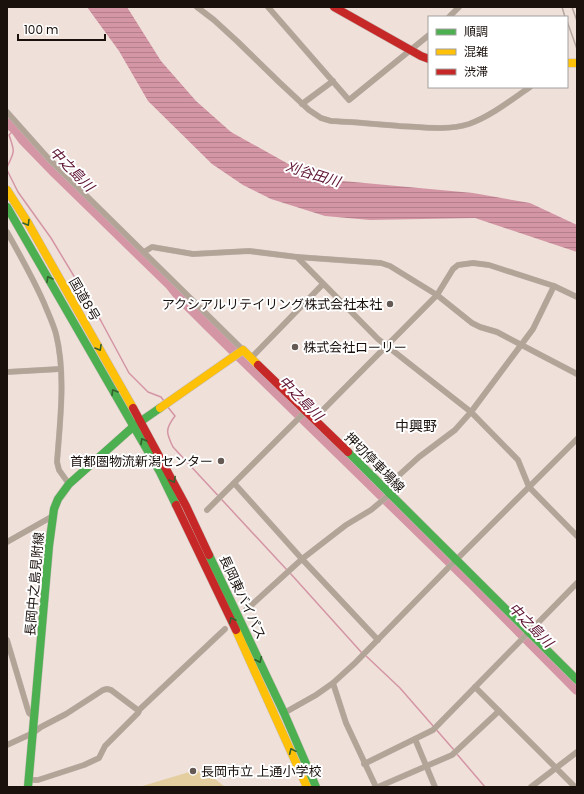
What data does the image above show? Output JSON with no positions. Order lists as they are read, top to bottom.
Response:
{
  "streets": {
    "main road": [
      "国道8号",
      "押切停車場線",
      "長岡中之島見附線",
      "長岡東バイパス"
    ]
  },
  "crossings": [
    ["国道8号", "長岡中之島見附線"],
    ["国道8号", "長岡東バイパス"],
    ["長岡中之島見附線", "長岡東バイパス"]
  ],
  "districts": ["中興野"],
  "water": ["中之島川", "刈谷田川"],
  "places": [
    "アクシアルリテイリング株式会社本社",
    "株式会社ローリー",
    "首都圏物流新潟センター",
    "長岡市立 上通小学校"
  ],
  "legend": ["順調", "混雑", "渋滞"],
  "scale_bar": "100 m"
}
